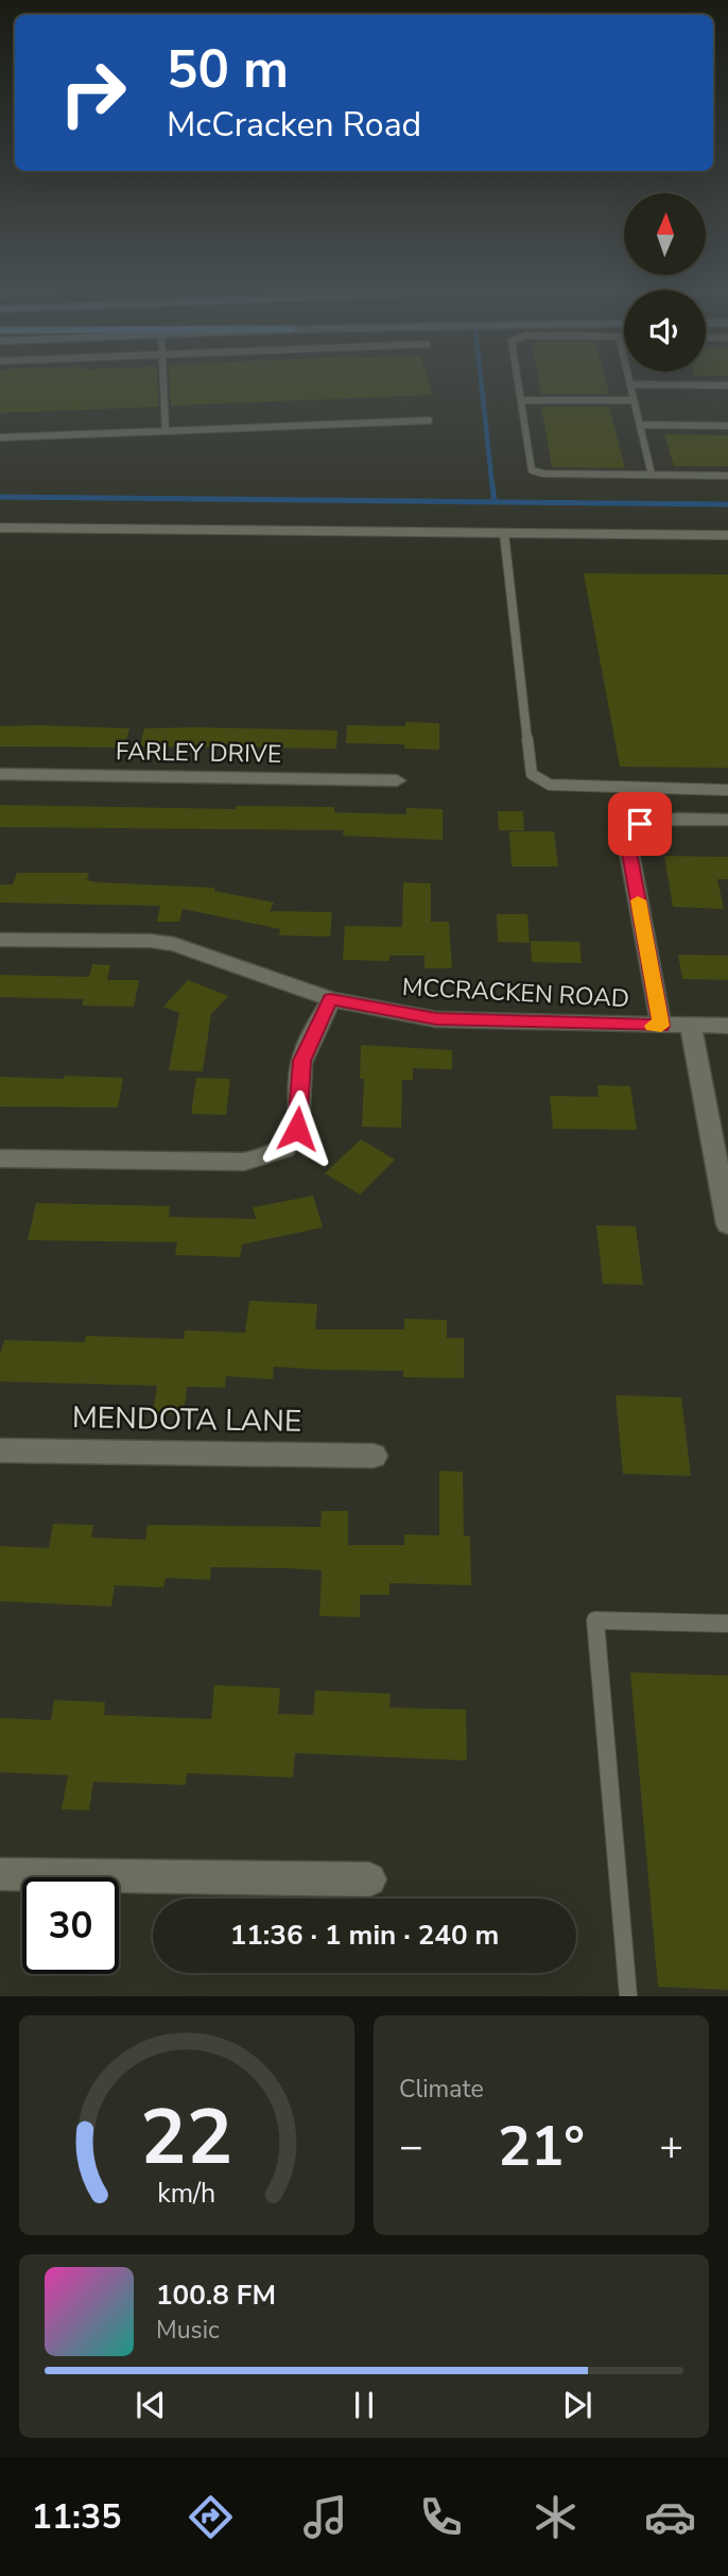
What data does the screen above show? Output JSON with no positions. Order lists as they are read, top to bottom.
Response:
{
  "streets": {
    "street": ["FARLEY DRIVE", "MCCRACKEN ROAD", "MENDOTA LANE"]
  },
  "north": "top",
  "page": {
    "turn": ["50 m", "McCracken Road"],
    "limit": "30",
    "trip": "11:36 · 1 min · 240 m",
    "tile": "Climate",
    "heat": ["−", "21°", "+"],
    "song": ["100.8 FM", "Music"],
    "tabs": "11:35",
    "gauge": ["22", "km/h"]
  }
}
